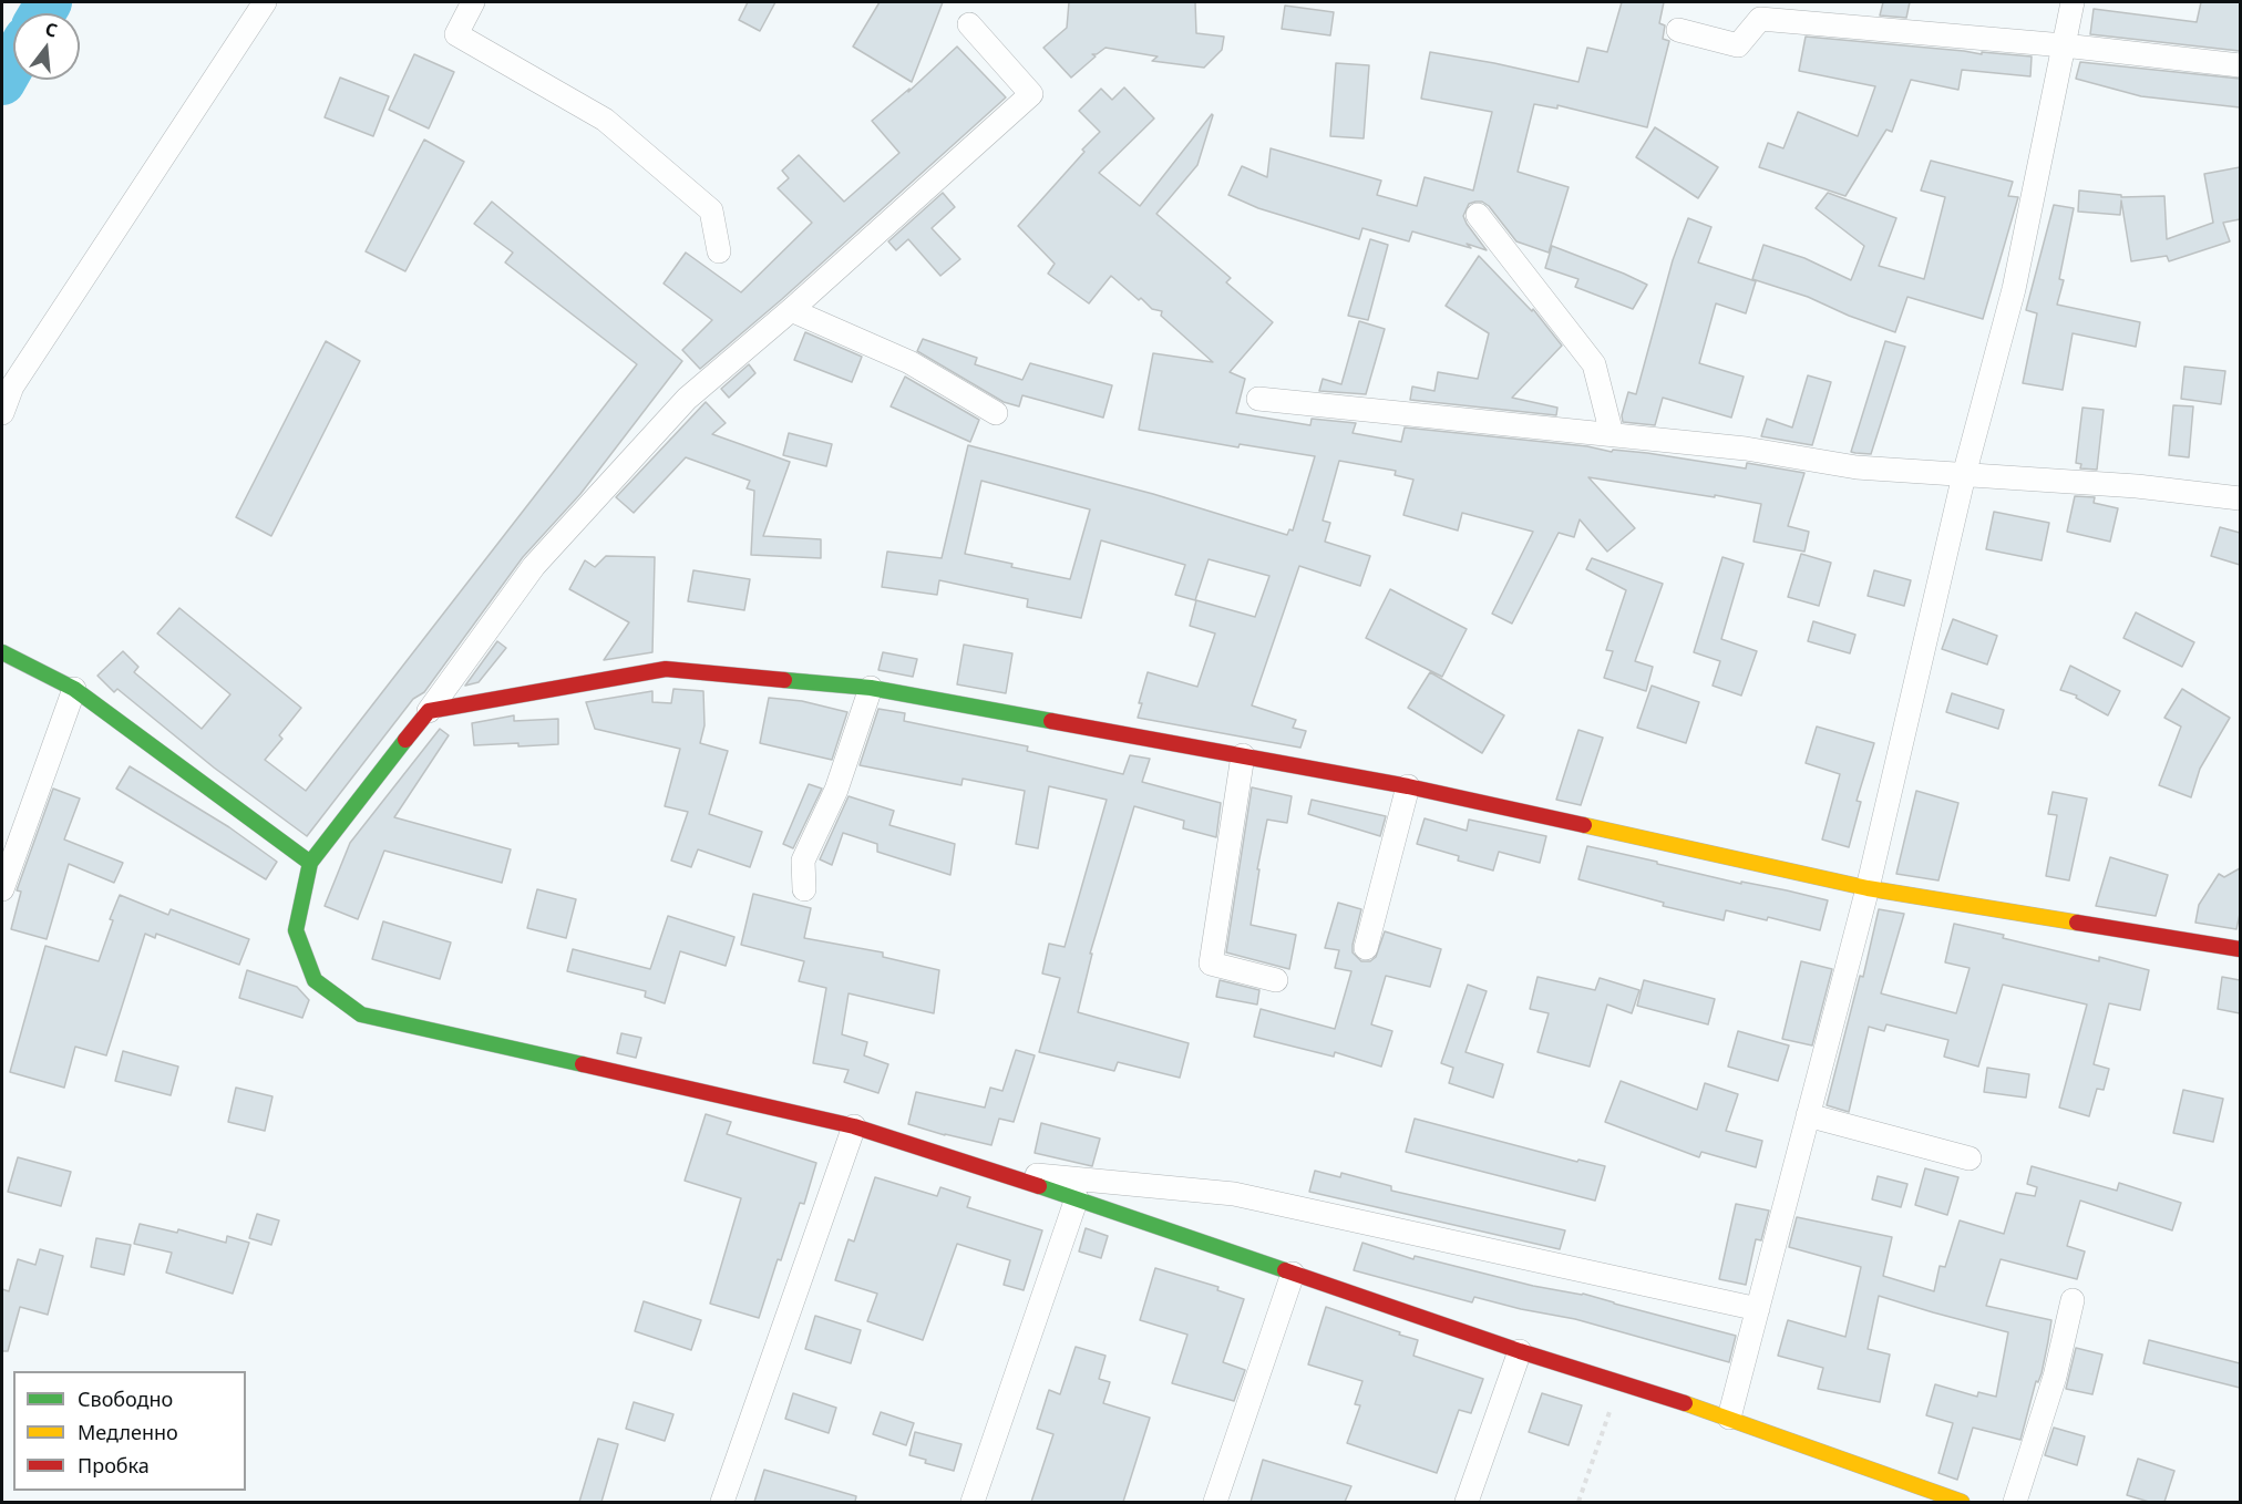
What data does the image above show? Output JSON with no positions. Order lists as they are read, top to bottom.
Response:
{
  "legend": ["Свободно", "Медленно", "Пробка"],
  "north": "top"
}
